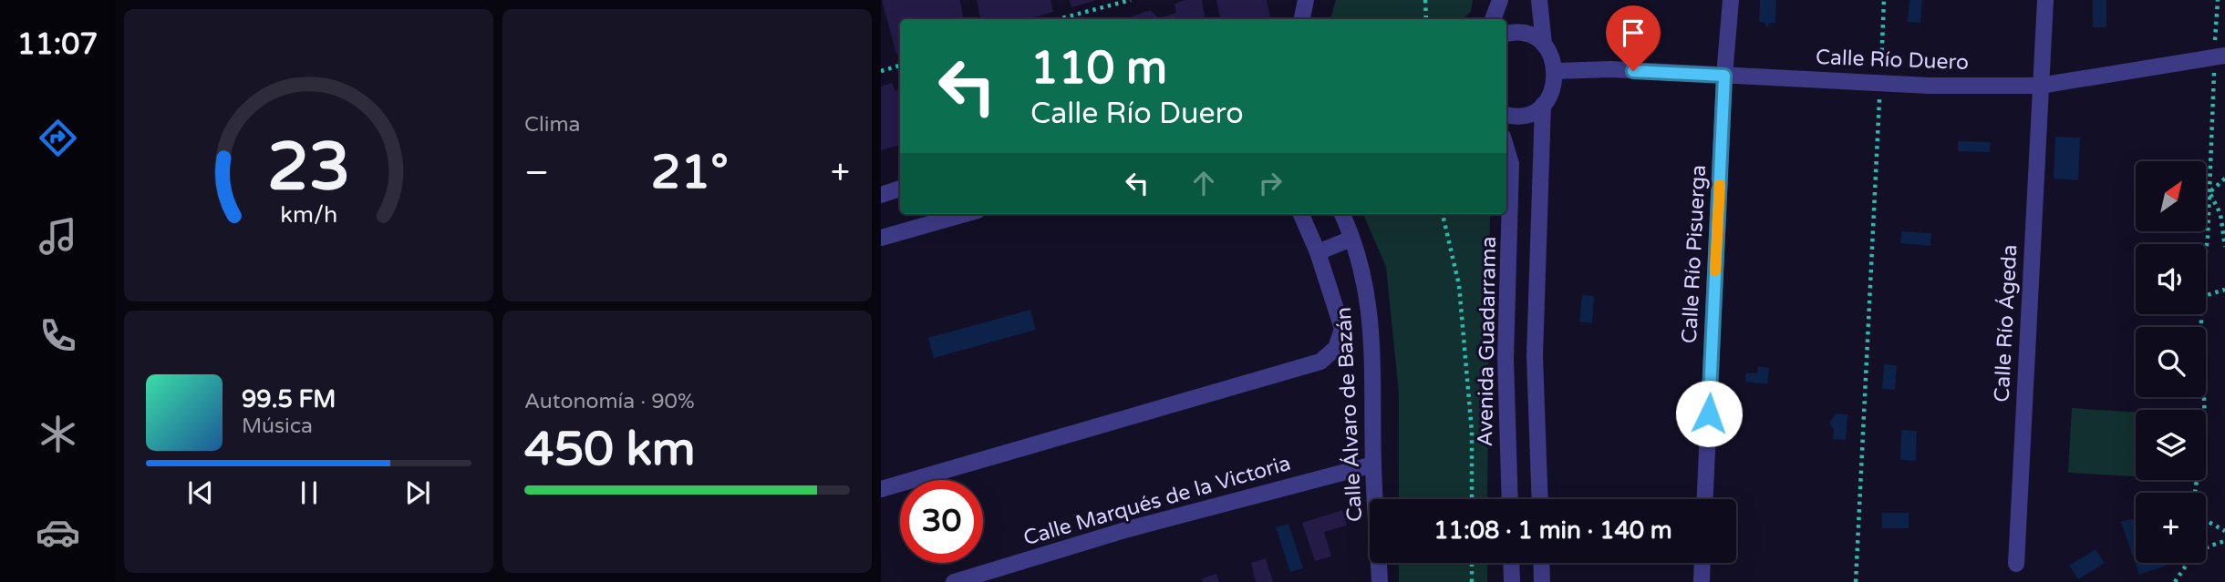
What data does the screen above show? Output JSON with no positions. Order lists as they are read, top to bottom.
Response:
{
  "streets": {
    "street": [
      "Calle Río Duero",
      "Calle Río Pisuerga",
      "Calle Río Ágeda",
      "Avenida Guadarrama",
      "Calle Álvaro de Bazán",
      "Calle Marqués de la Victoria"
    ]
  },
  "crossings": [
    ["Calle Río Duero", "Calle Río Pisuerga"],
    ["Calle Río Duero", "Calle Río Ágeda"],
    ["Calle Álvaro de Bazán", "Calle Marqués de la Victoria"]
  ],
  "north": "top right",
  "page": {
    "tabs": "11:07",
    "tile": [
      "Clima",
      ["Autonomía · 90%", "450 km"]
    ],
    "turn": ["110 m", "Calle Río Duero"],
    "heat": ["−", "21°", "+"],
    "map_buttons": "+",
    "song": ["99.5 FM", "Música"],
    "limit": "30",
    "trip": "11:08 · 1 min · 140 m",
    "gauge": ["23", "km/h"]
  }
}
